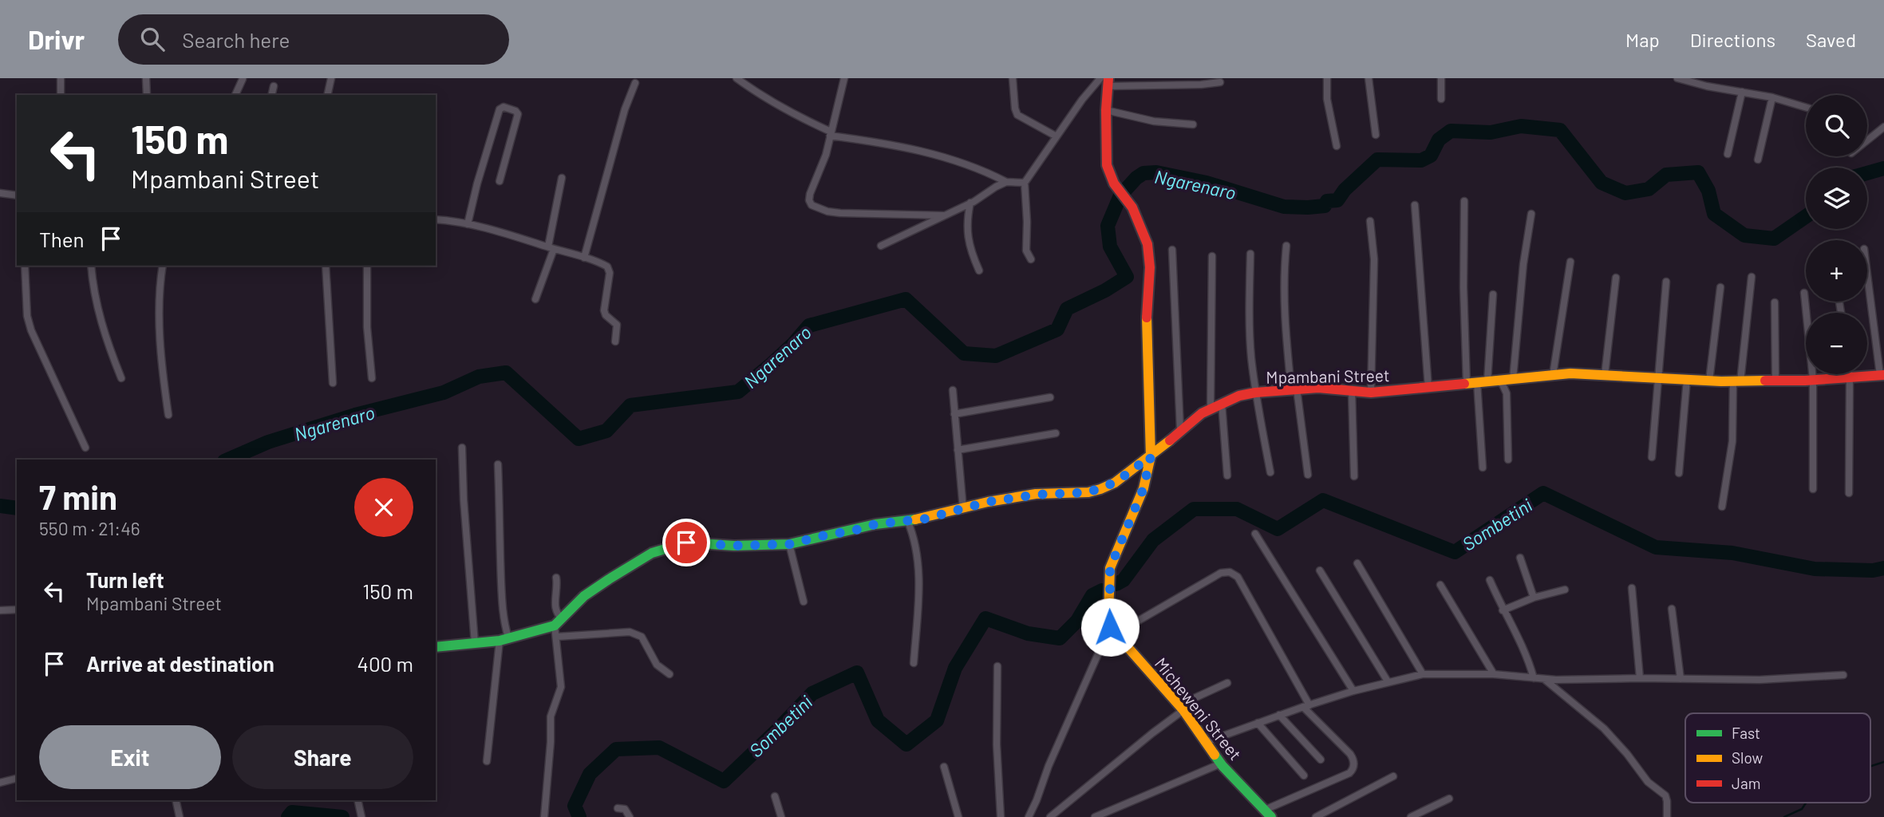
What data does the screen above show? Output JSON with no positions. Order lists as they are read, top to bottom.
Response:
{
  "streets": {
    "street": ["Mpambani Street", "Micheweni Street"]
  },
  "water": ["Ngarenaro", "Sombetini"],
  "legend": ["Fast", "Slow", "Jam"],
  "page": {
    "header": "Drivr",
    "search": "Search here",
    "nav": ["Map", "Directions", "Saved"],
    "map_buttons": ["+", "−"],
    "turn": ["150 m", "Mpambani Street"],
    "then": "Then",
    "heading": ["7 min", "550 m · 21:46"],
    "list": [
      {
        "name": "Turn left",
        "note": "Mpambani Street",
        "value": "150 m"
      },
      {
        "name": "Arrive at destination",
        "value": "400 m"
      }
    ],
    "buttons": ["Exit", "Share"]
  }
}
